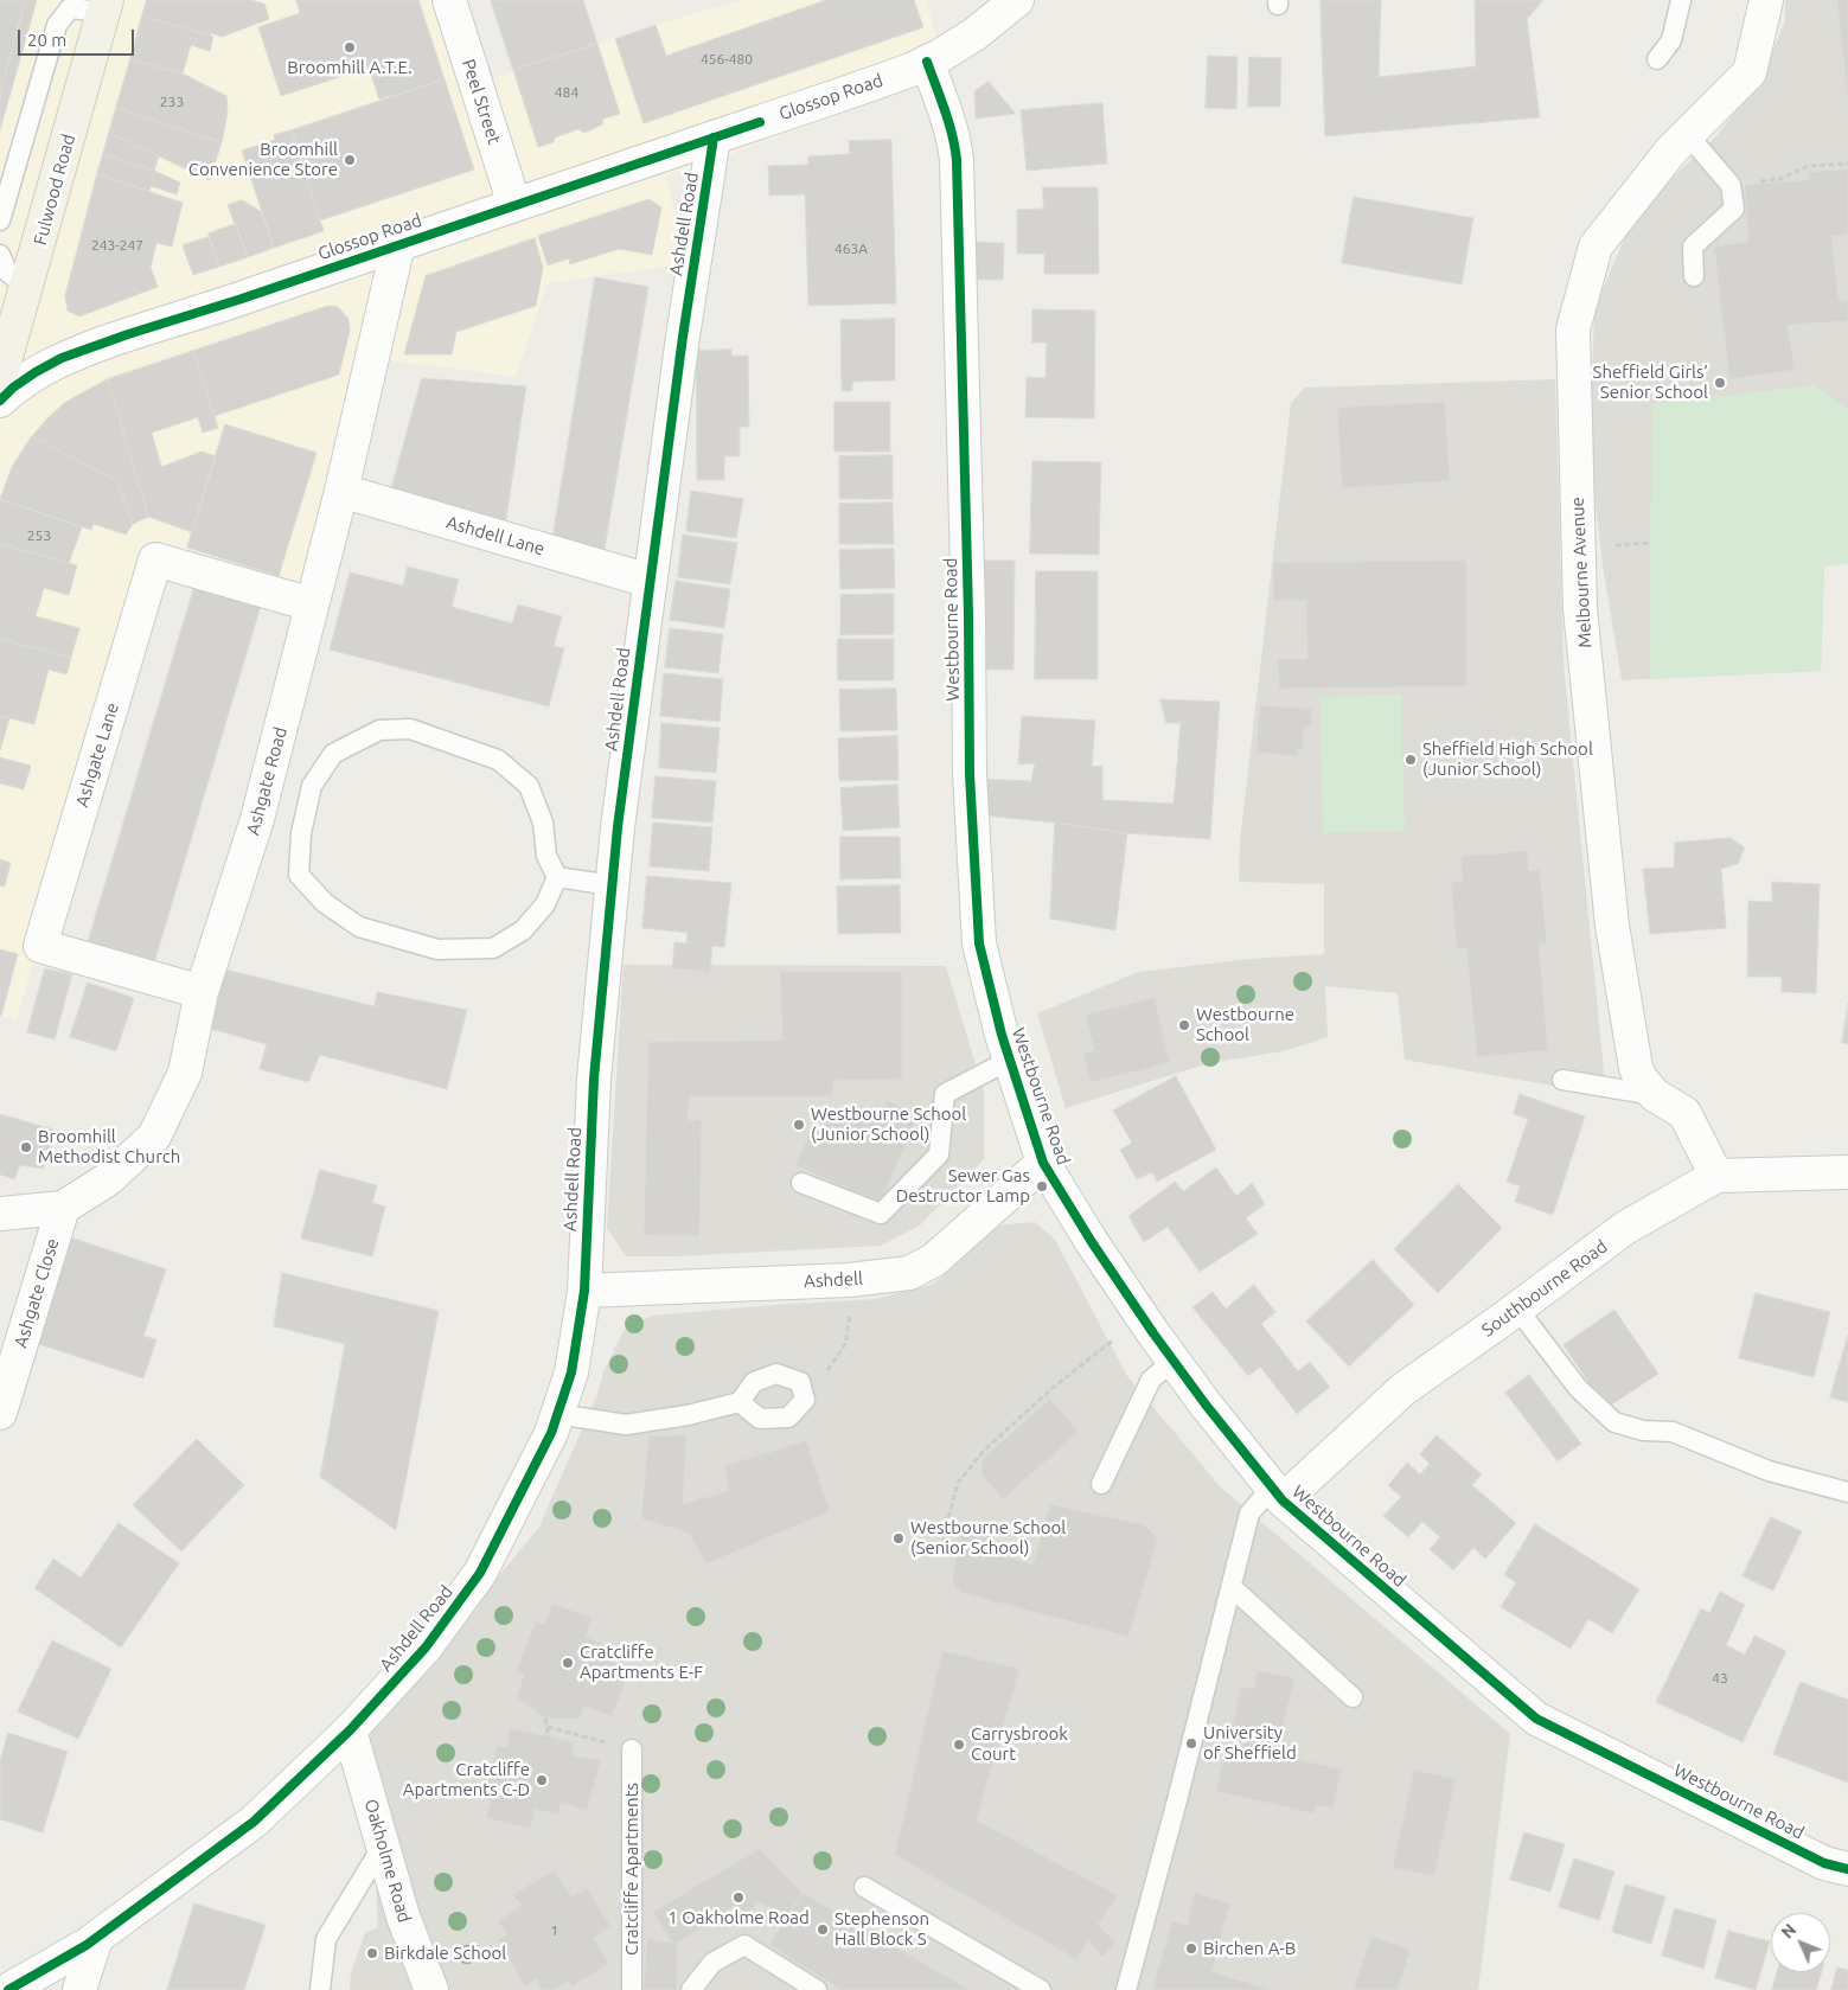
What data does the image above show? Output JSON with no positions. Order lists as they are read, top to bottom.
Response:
{
  "streets": {
    "main road": ["Fulwood Road"],
    "street": [
      "Glossop Road",
      "Peel Street",
      "Ashdell Road",
      "Ashdell Lane",
      "Melbourne Avenue",
      "Westbourne Road",
      "Ashgate Lane",
      "Ashgate Road",
      "Ashdell",
      "Southbourne Road",
      "Ashgate Close",
      "Oakholme Road"
    ],
    "lane": ["Cratcliffe Apartments"]
  },
  "crossings": [
    ["Glossop Road", "Peel Street"],
    ["Glossop Road", "Ashdell Road"],
    ["Glossop Road", "Westbourne Road"],
    ["Glossop Road", "Ashgate Road"],
    ["Ashdell Road", "Ashdell Lane"],
    ["Ashdell Road", "Ashdell"],
    ["Ashdell Road", "Oakholme Road"],
    ["Ashdell Lane", "Ashgate Road"],
    ["Melbourne Avenue", "Southbourne Road"],
    ["Westbourne Road", "Ashdell"],
    ["Westbourne Road", "Southbourne Road"],
    ["Ashgate Lane", "Ashgate Road"],
    ["Ashgate Road", "Ashgate Close"]
  ],
  "places": [
    "Broomhill A.T.E.",
    "Broomhill Convenience Store",
    "Sheffield Girls’ Senior School",
    "Sheffield High School (Junior School)",
    "Westbourne School",
    "Westbourne School (Junior School)",
    "Broomhill Methodist Church",
    "Sewer Gas Destructor Lamp",
    "Westbourne School (Senior School)",
    "Cratcliffe Apartments E-F",
    "University of Sheffield",
    "Carrysbrook Court",
    "Cratcliffe Apartments C-D",
    "1 Oakholme Road",
    "Stephenson Hall Block S",
    "Birchen A-B",
    "Birkdale School"
  ],
  "house_numbers": [
    "456-480",
    "484",
    "233",
    "243-247",
    "463A",
    "253",
    "43",
    "1"
  ],
  "scale_bar": "20 m",
  "north": "top left"
}
